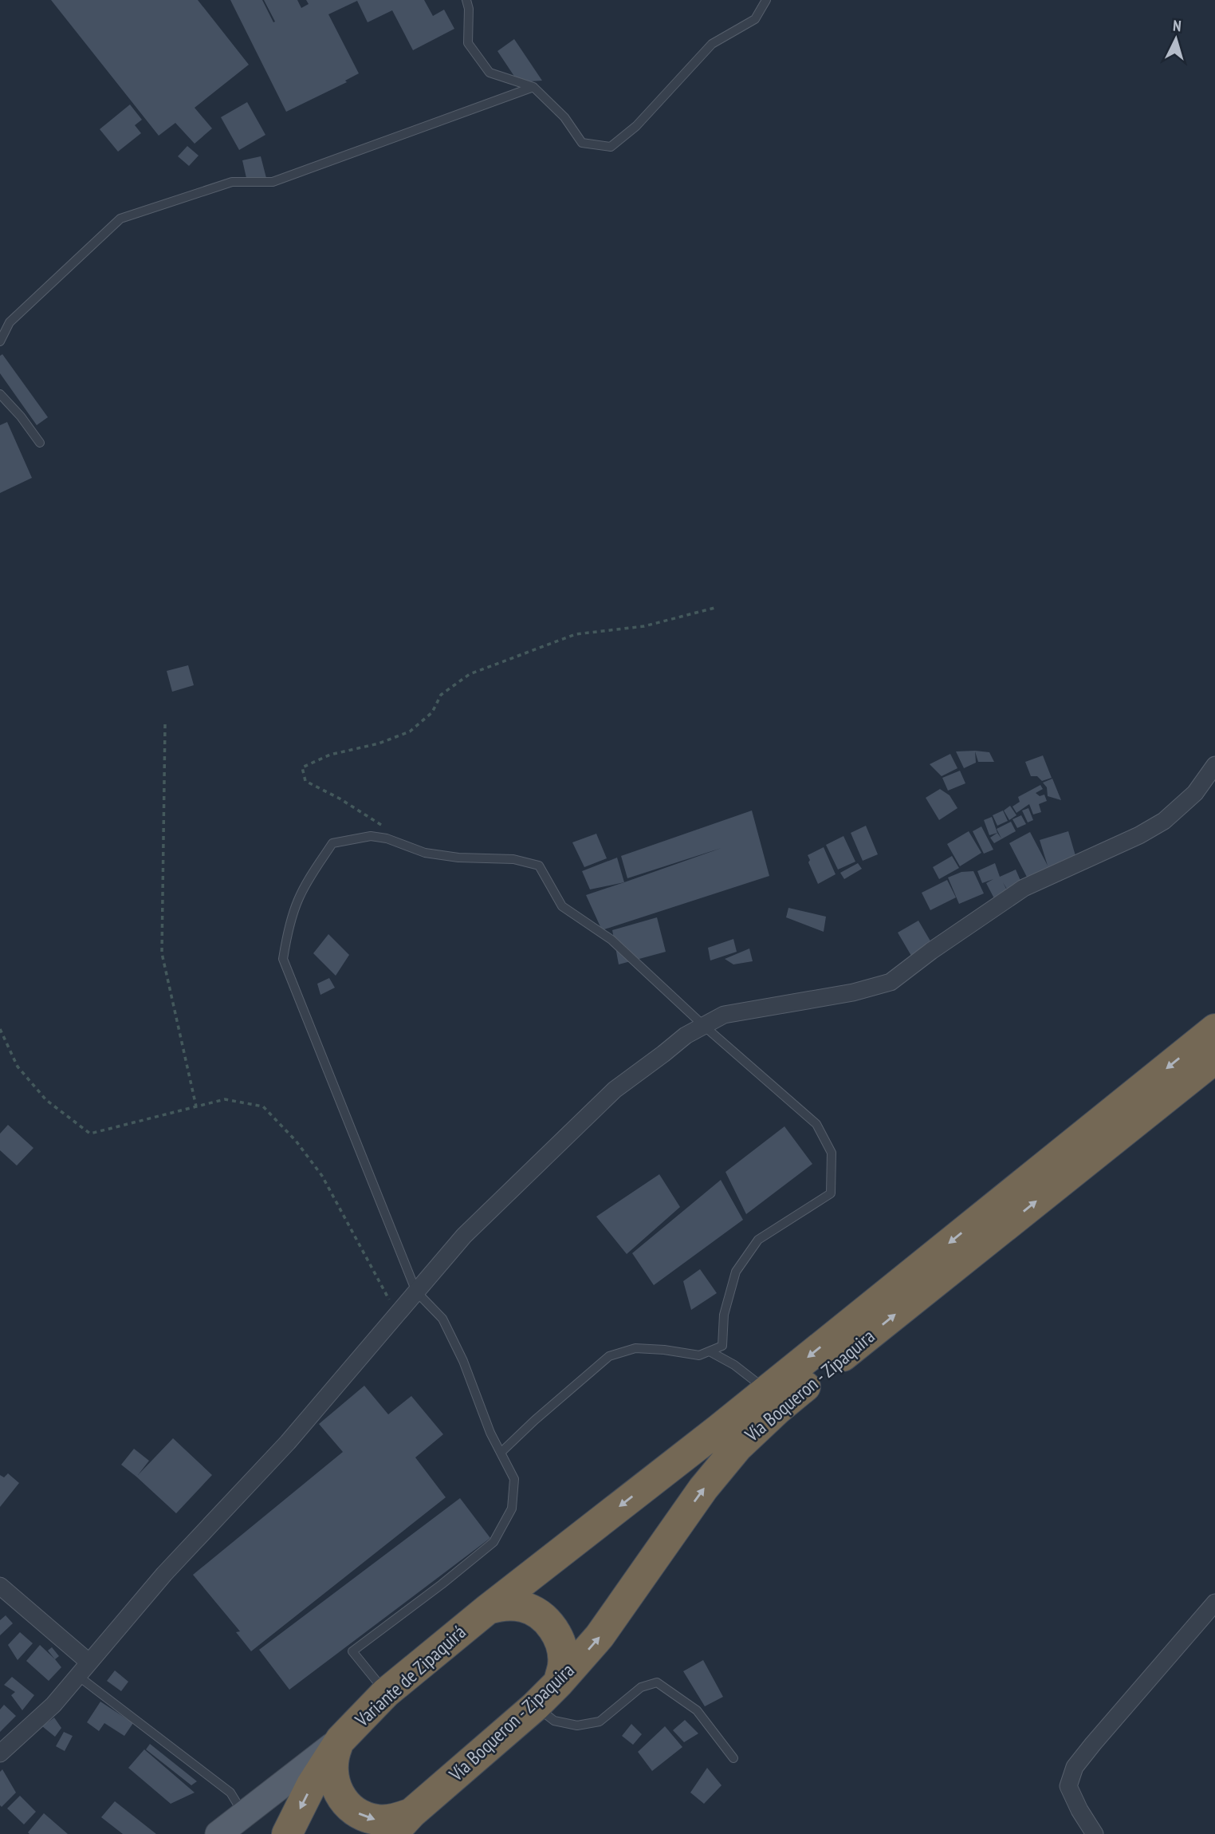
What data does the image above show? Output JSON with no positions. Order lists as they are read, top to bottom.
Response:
{
  "streets": {
    "highway": ["Vía Boqueron - Zipaquira", "Variante de Zipaquirá"]
  },
  "crossings": [
    ["Vía Boqueron - Zipaquira", "Variante de Zipaquirá"]
  ],
  "one_way": ["Variante de Zipaquirá"],
  "north": "top"
}
